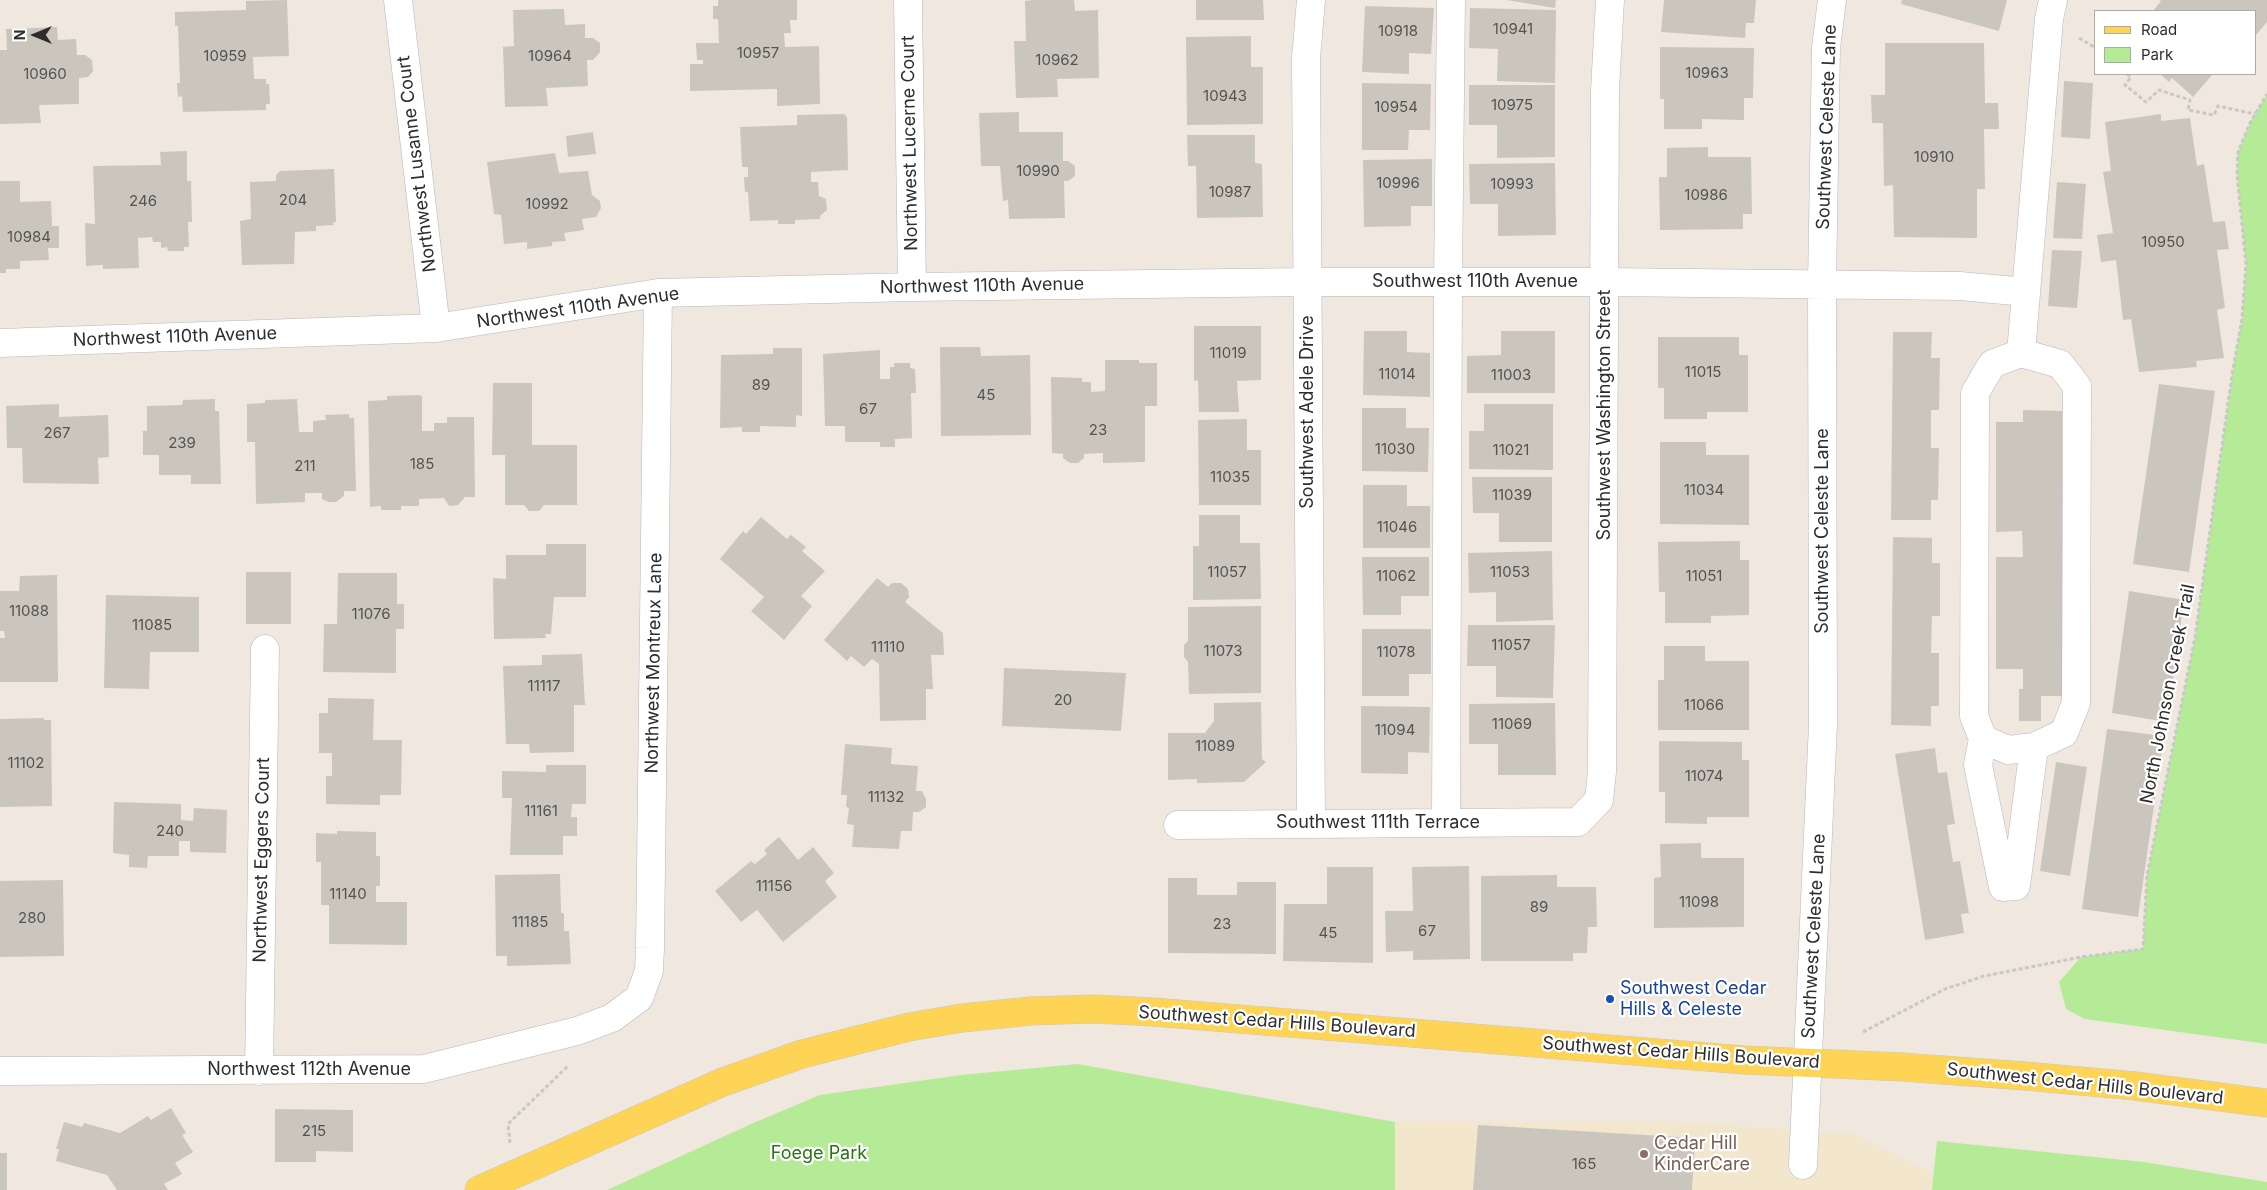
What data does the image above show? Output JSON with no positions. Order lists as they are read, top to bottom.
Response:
{
  "streets": {
    "main road": ["Southwest Cedar Hills Boulevard"],
    "street": [
      "Southwest Celeste Lane",
      "Northwest Lucerne Court",
      "Northwest Lusanne Court",
      "Southwest 110th Avenue",
      "Northwest 110th Avenue",
      "Southwest Adele Drive",
      "Southwest Washington Street",
      "Northwest Montreux Lane",
      "Southwest 111th Terrace",
      "Northwest Eggers Court",
      "Northwest 112th Avenue"
    ],
    "path": ["North Johnson Creek Trail"]
  },
  "crossings": [
    ["Southwest Celeste Lane", "Southwest 110th Avenue"],
    ["Southwest Celeste Lane", "Southwest Cedar Hills Boulevard"],
    ["Northwest Lucerne Court", "Northwest 110th Avenue"],
    ["Northwest Lusanne Court", "Northwest 110th Avenue"],
    ["Southwest 110th Avenue", "Northwest 110th Avenue"],
    ["Southwest 110th Avenue", "Southwest Adele Drive"],
    ["Southwest 110th Avenue", "Southwest Washington Street"],
    ["Northwest 110th Avenue", "Southwest Adele Drive"],
    ["Northwest 110th Avenue", "Northwest Montreux Lane"],
    ["Southwest Adele Drive", "Southwest 111th Terrace"],
    ["Southwest Washington Street", "Southwest 111th Terrace"],
    ["Northwest Montreux Lane", "Northwest 112th Avenue"],
    ["Northwest Eggers Court", "Northwest 112th Avenue"]
  ],
  "parks": ["Foege Park"],
  "places": ["Southwest Cedar Hills & Celeste", "Cedar Hill KinderCare"],
  "house_numbers": [
    "10941",
    "10918",
    "10957",
    "10959",
    "10964",
    "10962",
    "10963",
    "10960",
    "10943",
    "10975",
    "10954",
    "10910",
    "10990",
    "10996",
    "10993",
    "10987",
    "10986",
    "204",
    "246",
    "10992",
    "10984",
    "10950",
    "11019",
    "11015",
    "11014",
    "11003",
    "89",
    "45",
    "67",
    "23",
    "267",
    "239",
    "11030",
    "11021",
    "185",
    "211",
    "11035",
    "11034",
    "11039",
    "11046",
    "11057",
    "11053",
    "11062",
    "11051",
    "11088",
    "11076",
    "11085",
    "11057",
    "11110",
    "11073",
    "11078",
    "11117",
    "20",
    "11066",
    "11069",
    "11094",
    "11089",
    "11102",
    "11074",
    "11132",
    "11161",
    "240",
    "11156",
    "11140",
    "11098",
    "89",
    "280",
    "11185",
    "23",
    "67",
    "45",
    "215",
    "165"
  ],
  "legend": ["Road", "Park"],
  "north": "left"
}
